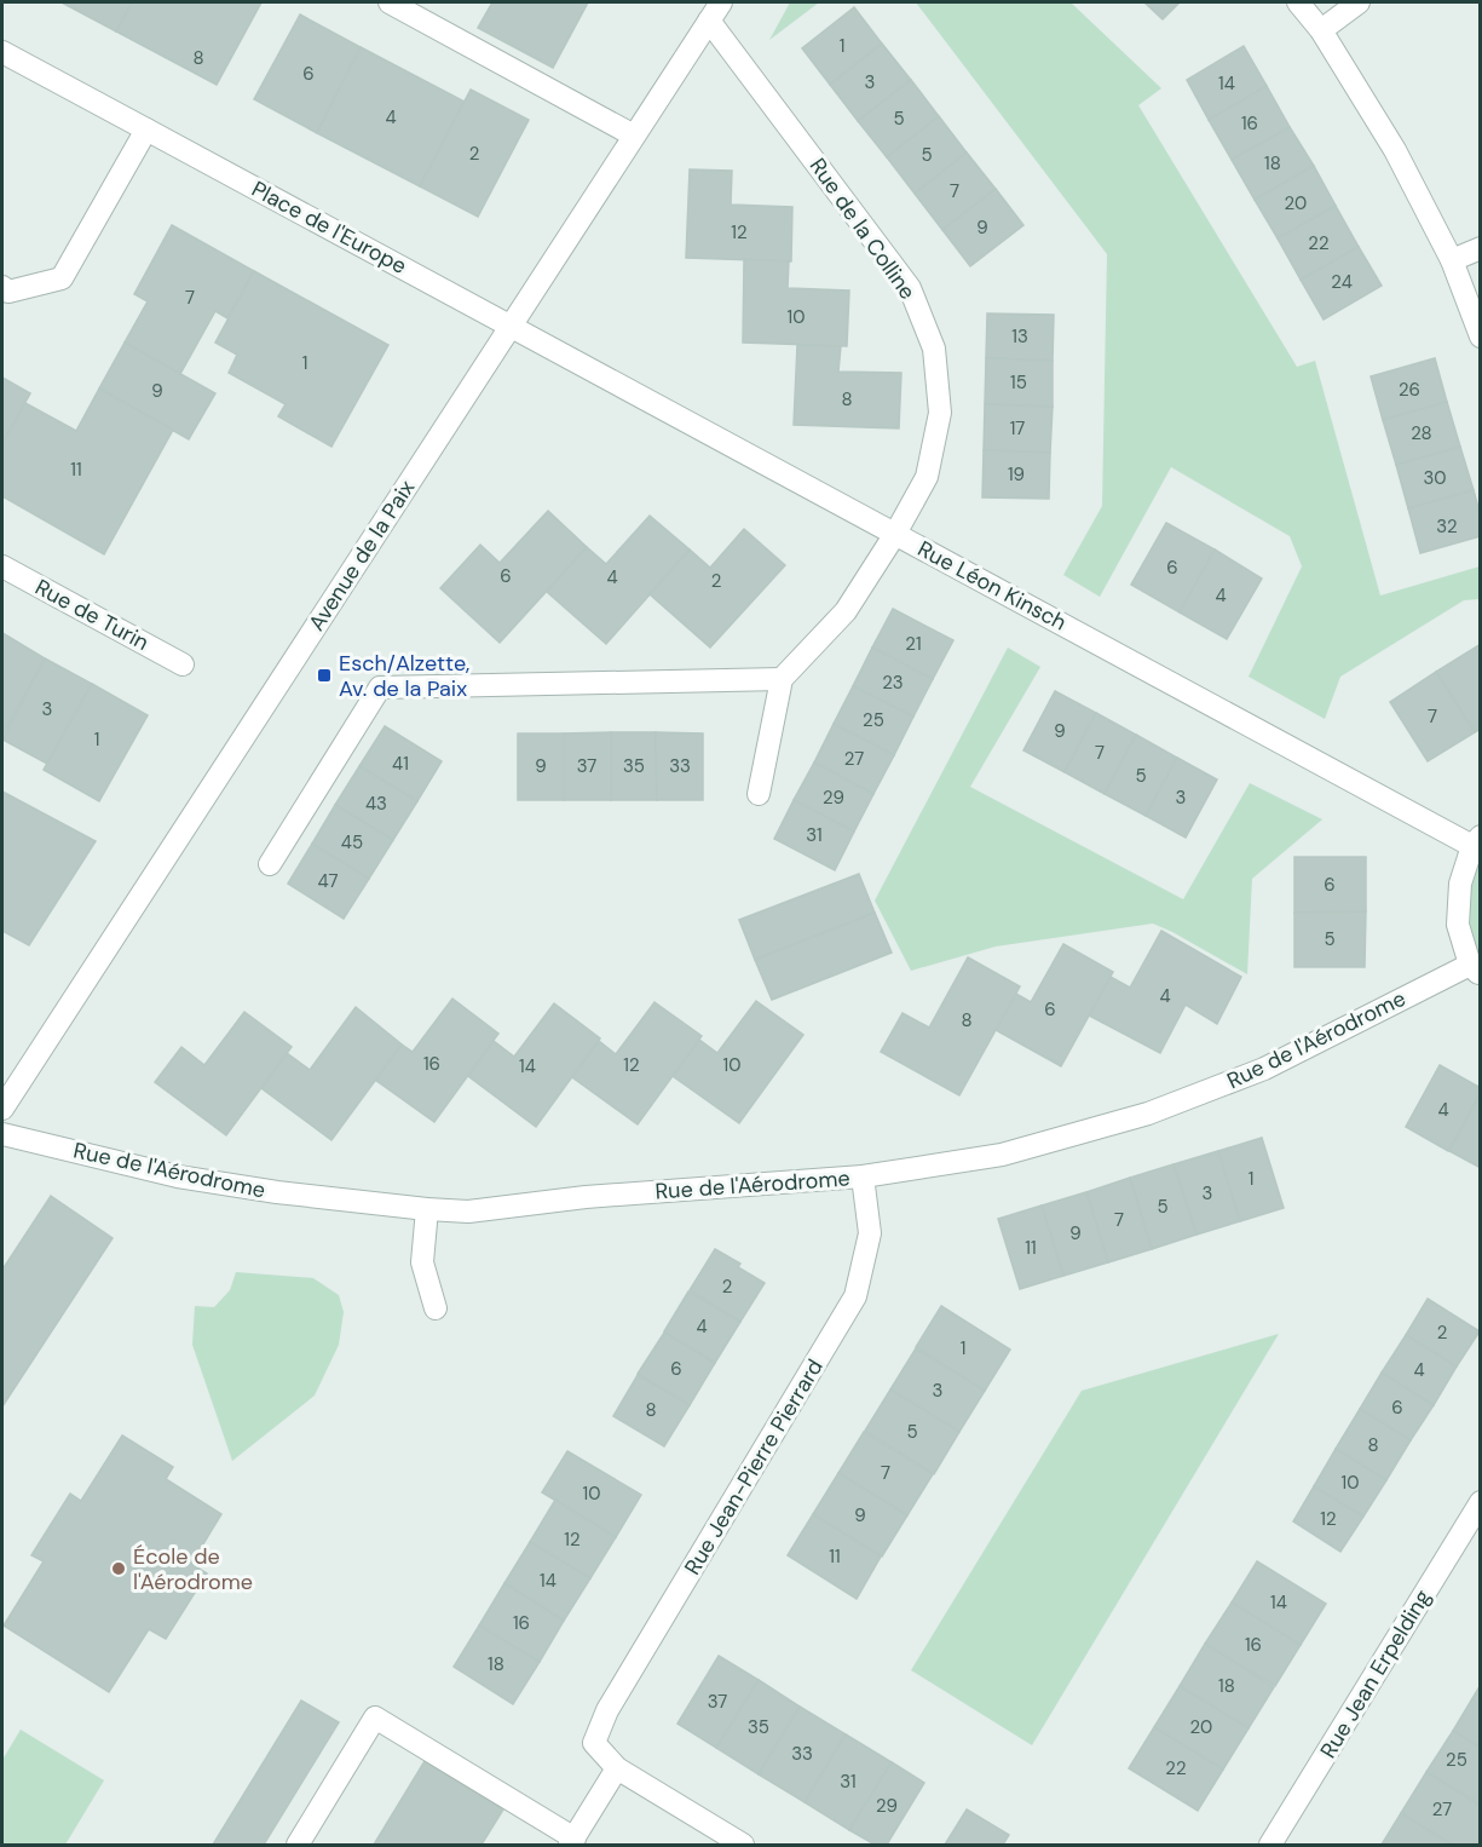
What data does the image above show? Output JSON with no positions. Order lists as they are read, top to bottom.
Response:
{
  "streets": {
    "street": [
      "Place de l'Europe",
      "Rue de la Colline",
      "Avenue de la Paix",
      "Rue Léon Kinsch",
      "Rue de Turin",
      "Rue de l'Aérodrome",
      "Rue Jean-Pierre Pierrard",
      "Rue Jean Erpelding"
    ]
  },
  "crossings": [
    ["Place de l'Europe", "Avenue de la Paix"],
    ["Place de l'Europe", "Rue Léon Kinsch"],
    ["Rue de la Colline", "Avenue de la Paix"],
    ["Rue de la Colline", "Rue Léon Kinsch"],
    ["Avenue de la Paix", "Rue Léon Kinsch"],
    ["Rue de l'Aérodrome", "Rue Jean-Pierre Pierrard"]
  ],
  "places": {
    "transit": ["Esch/Alzette, Av. de la Paix"],
    "other": ["École de l'Aérodrome"]
  },
  "house_numbers": [
    "1",
    "8",
    "6",
    "3",
    "14",
    "4",
    "5",
    "16",
    "2",
    "5",
    "18",
    "7",
    "20",
    "9",
    "12",
    "22",
    "24",
    "7",
    "10",
    "13",
    "1",
    "15",
    "26",
    "9",
    "8",
    "17",
    "28",
    "11",
    "19",
    "30",
    "32",
    "6",
    "6",
    "4",
    "2",
    "4",
    "21",
    "23",
    "3",
    "7",
    "25",
    "9",
    "1",
    "7",
    "27",
    "41",
    "9",
    "37",
    "35",
    "33",
    "5",
    "29",
    "3",
    "43",
    "31",
    "45",
    "47",
    "6",
    "5",
    "4",
    "6",
    "8",
    "16",
    "12",
    "10",
    "14",
    "4",
    "1",
    "3",
    "5",
    "7",
    "9",
    "11",
    "2",
    "4",
    "2",
    "1",
    "6",
    "4",
    "3",
    "6",
    "8",
    "5",
    "8",
    "7",
    "10",
    "10",
    "9",
    "12",
    "12",
    "11",
    "14",
    "14",
    "16",
    "16",
    "18",
    "18",
    "37",
    "35",
    "20",
    "33",
    "25",
    "22",
    "31",
    "29",
    "27"
  ]
}
